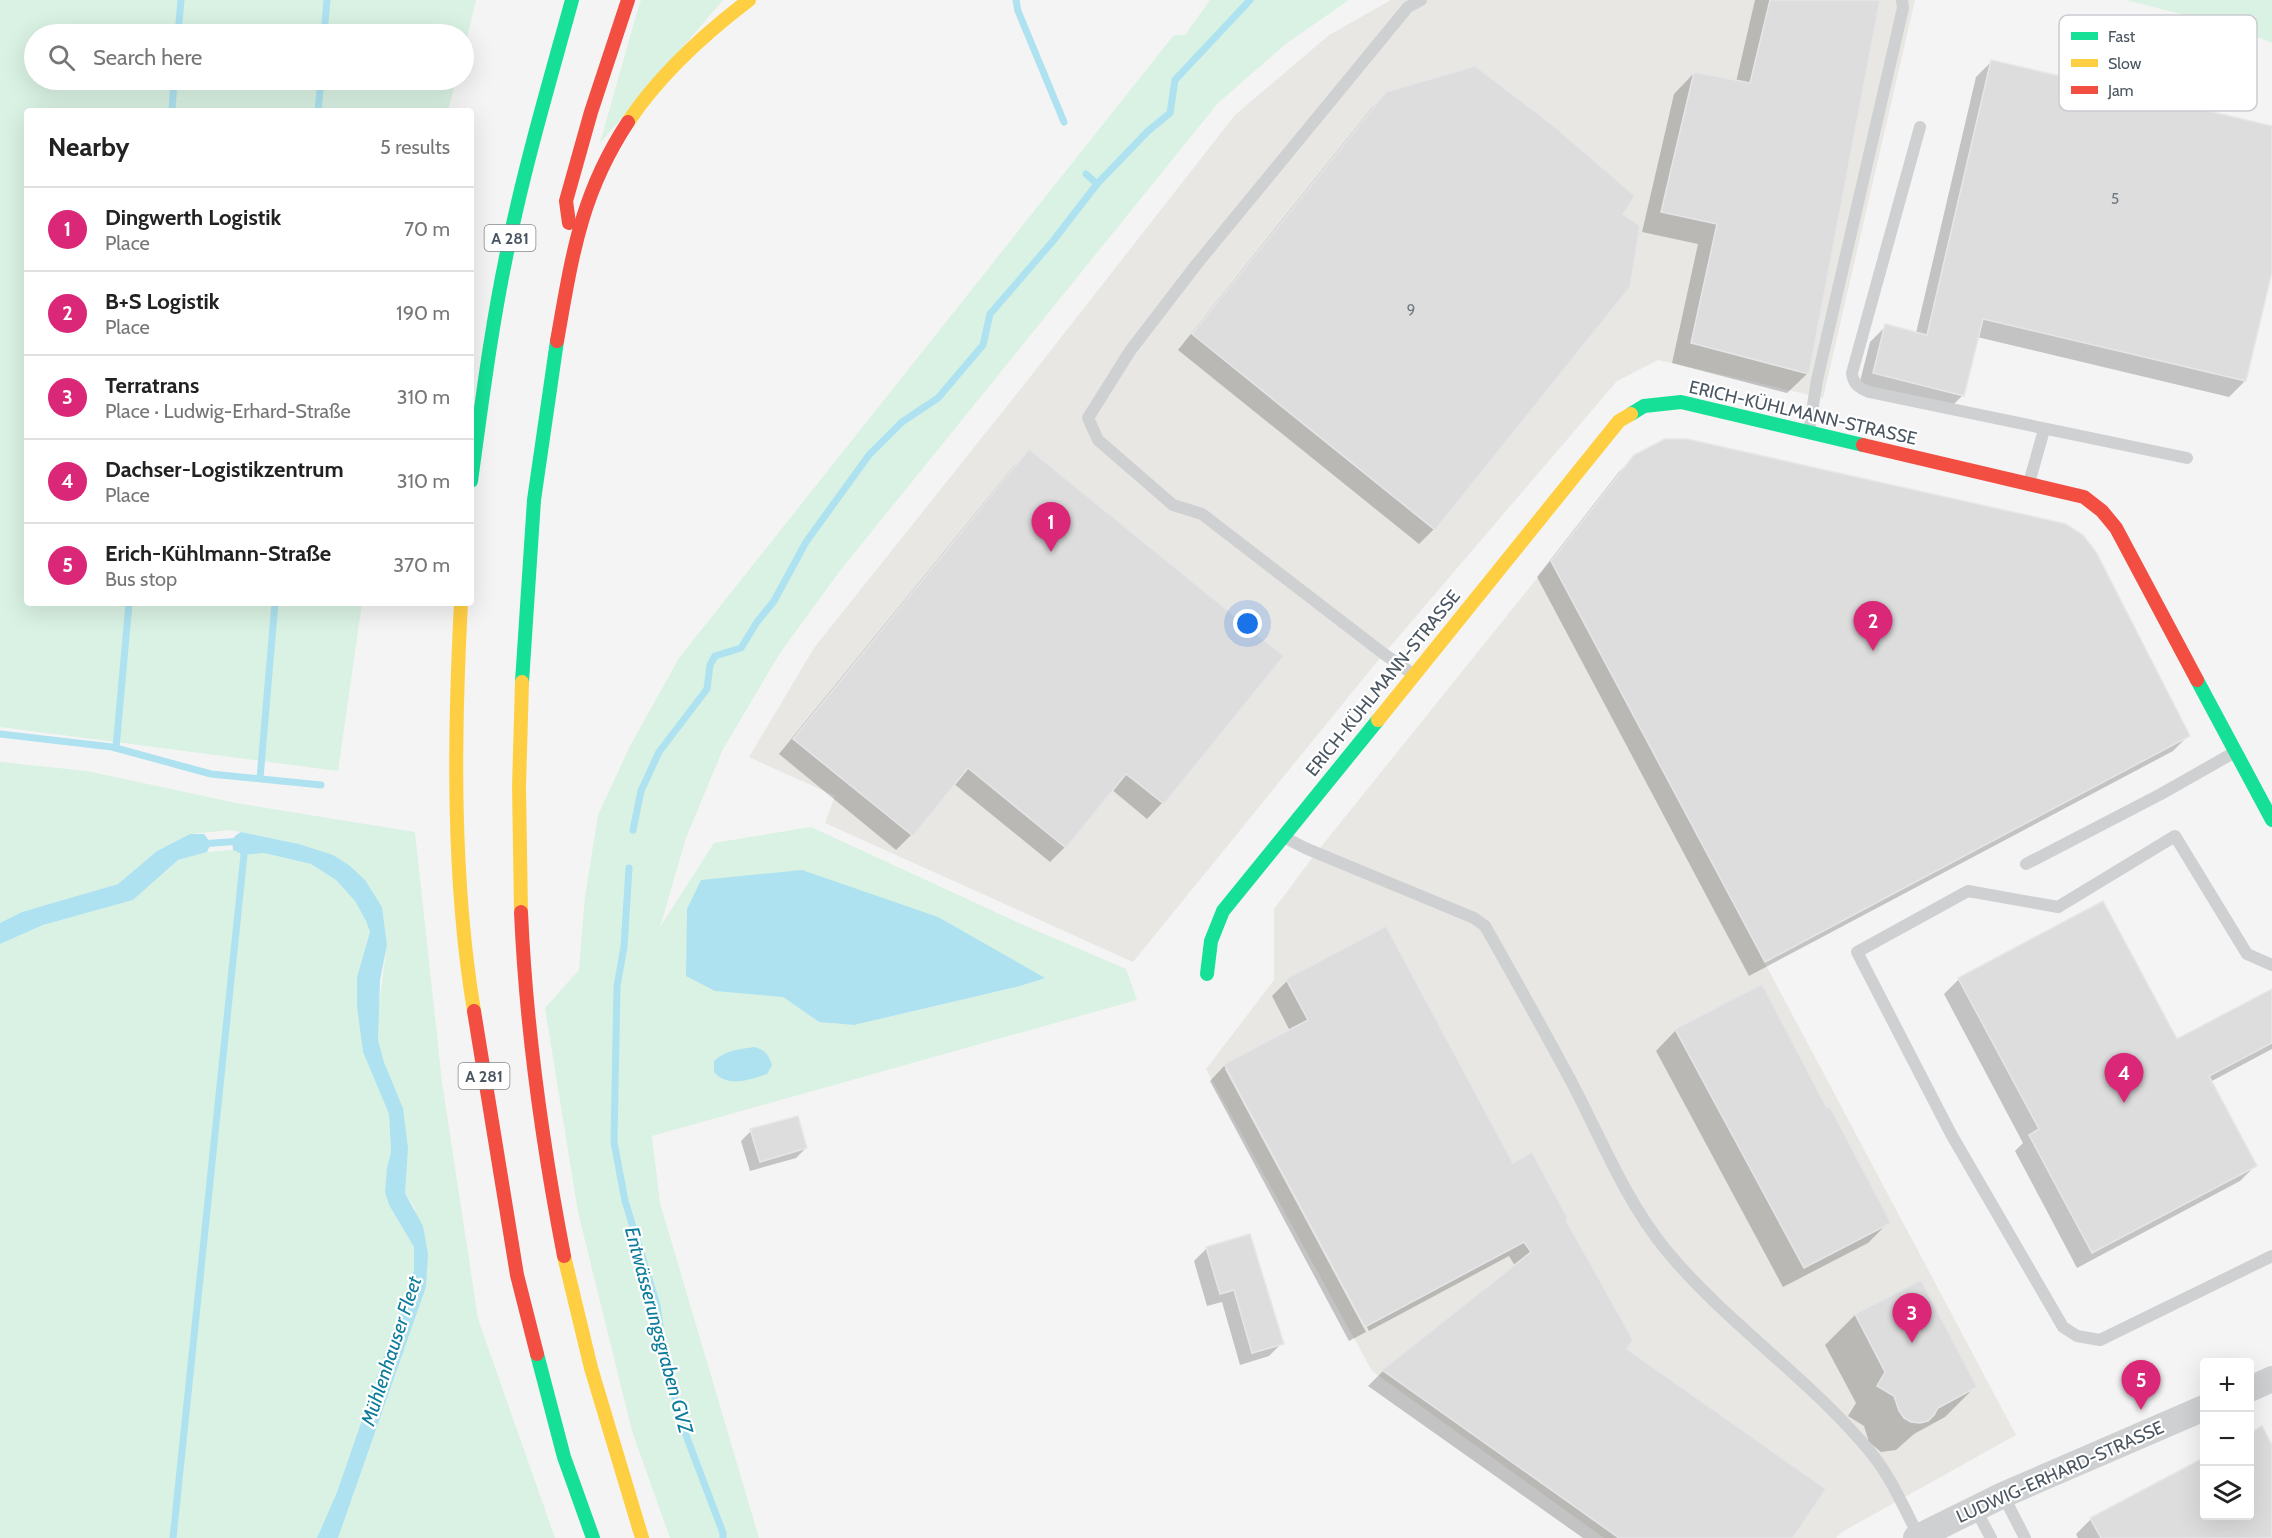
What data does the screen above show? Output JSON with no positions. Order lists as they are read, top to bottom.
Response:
{
  "streets": {
    "main road": ["A 281", "ERICH-KÜHLMANN-STRASSE"],
    "street": ["LUDWIG-ERHARD-STRASSE"]
  },
  "water": ["Entwässerungsgraben GVZ", "Mühlenhauser Fleet"],
  "house_numbers": ["5", "9"],
  "legend": ["Fast", "Slow", "Jam"],
  "page": {
    "search": "Search here",
    "heading": ["Nearby", "5 results"],
    "list": [
      {
        "mark": "1",
        "name": "Dingwerth Logistik",
        "note": "Place",
        "value": "70 m"
      },
      {
        "mark": "2",
        "name": "B+S Logistik",
        "note": "Place",
        "value": "190 m"
      },
      {
        "mark": "3",
        "name": "Terratrans",
        "note": "Place · Ludwig-Erhard-Straße",
        "value": "310 m"
      },
      {
        "mark": "4",
        "name": "Dachser-Logistikzentrum",
        "note": "Place",
        "value": "310 m"
      },
      {
        "mark": "5",
        "name": "Erich-Kühlmann-Straße",
        "note": "Bus stop",
        "value": "370 m"
      }
    ],
    "pins": [
      "1",
      "2",
      "4",
      "3",
      "5"
    ],
    "map_buttons": ["+", "−"]
  }
}
